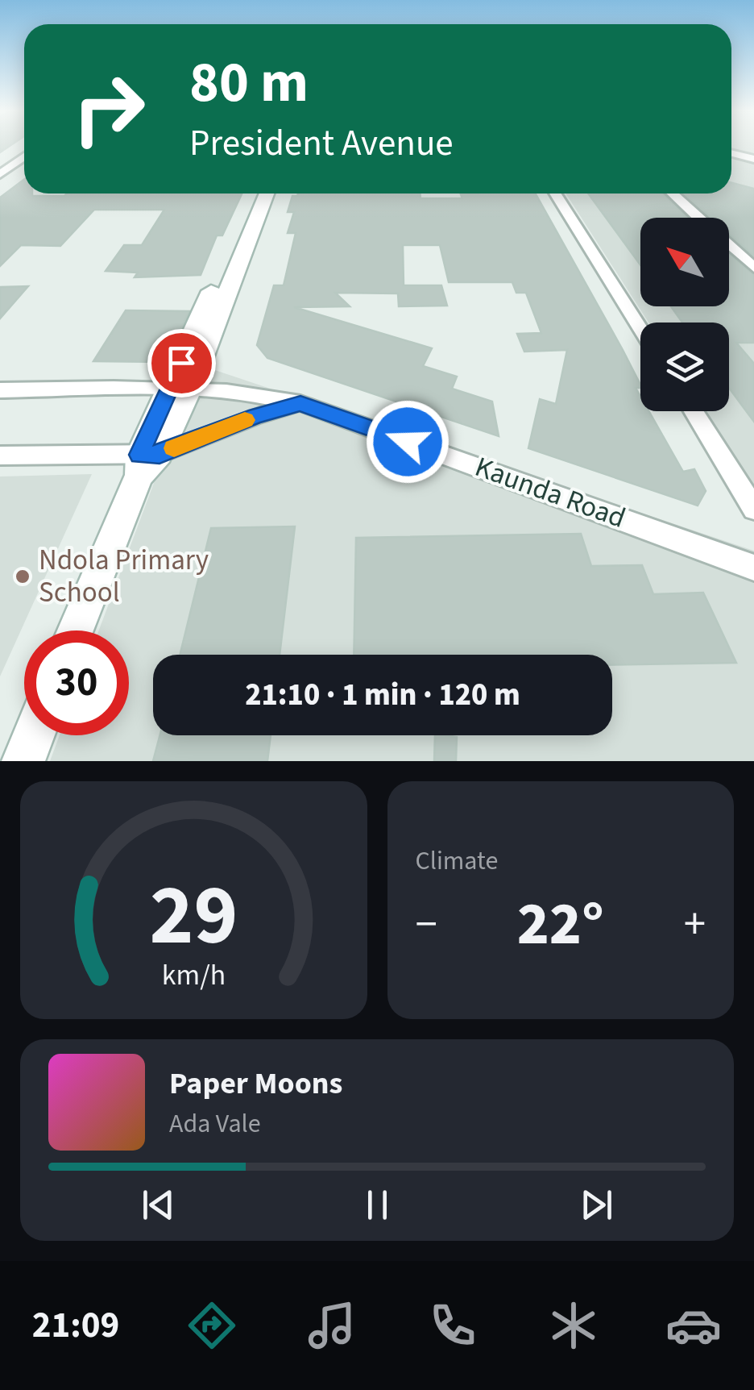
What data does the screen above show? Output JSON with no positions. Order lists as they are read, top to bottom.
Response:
{
  "streets": {
    "street": ["Kaunda Road"]
  },
  "places": ["Ndola Primary School"],
  "north": "top left",
  "page": {
    "turn": ["80 m", "President Avenue"],
    "limit": "30",
    "trip": "21:10 · 1 min · 120 m",
    "tile": "Climate",
    "heat": ["−", "22°", "+"],
    "song": ["Paper Moons", "Ada Vale"],
    "tabs": "21:09",
    "gauge": ["29", "km/h"]
  }
}
